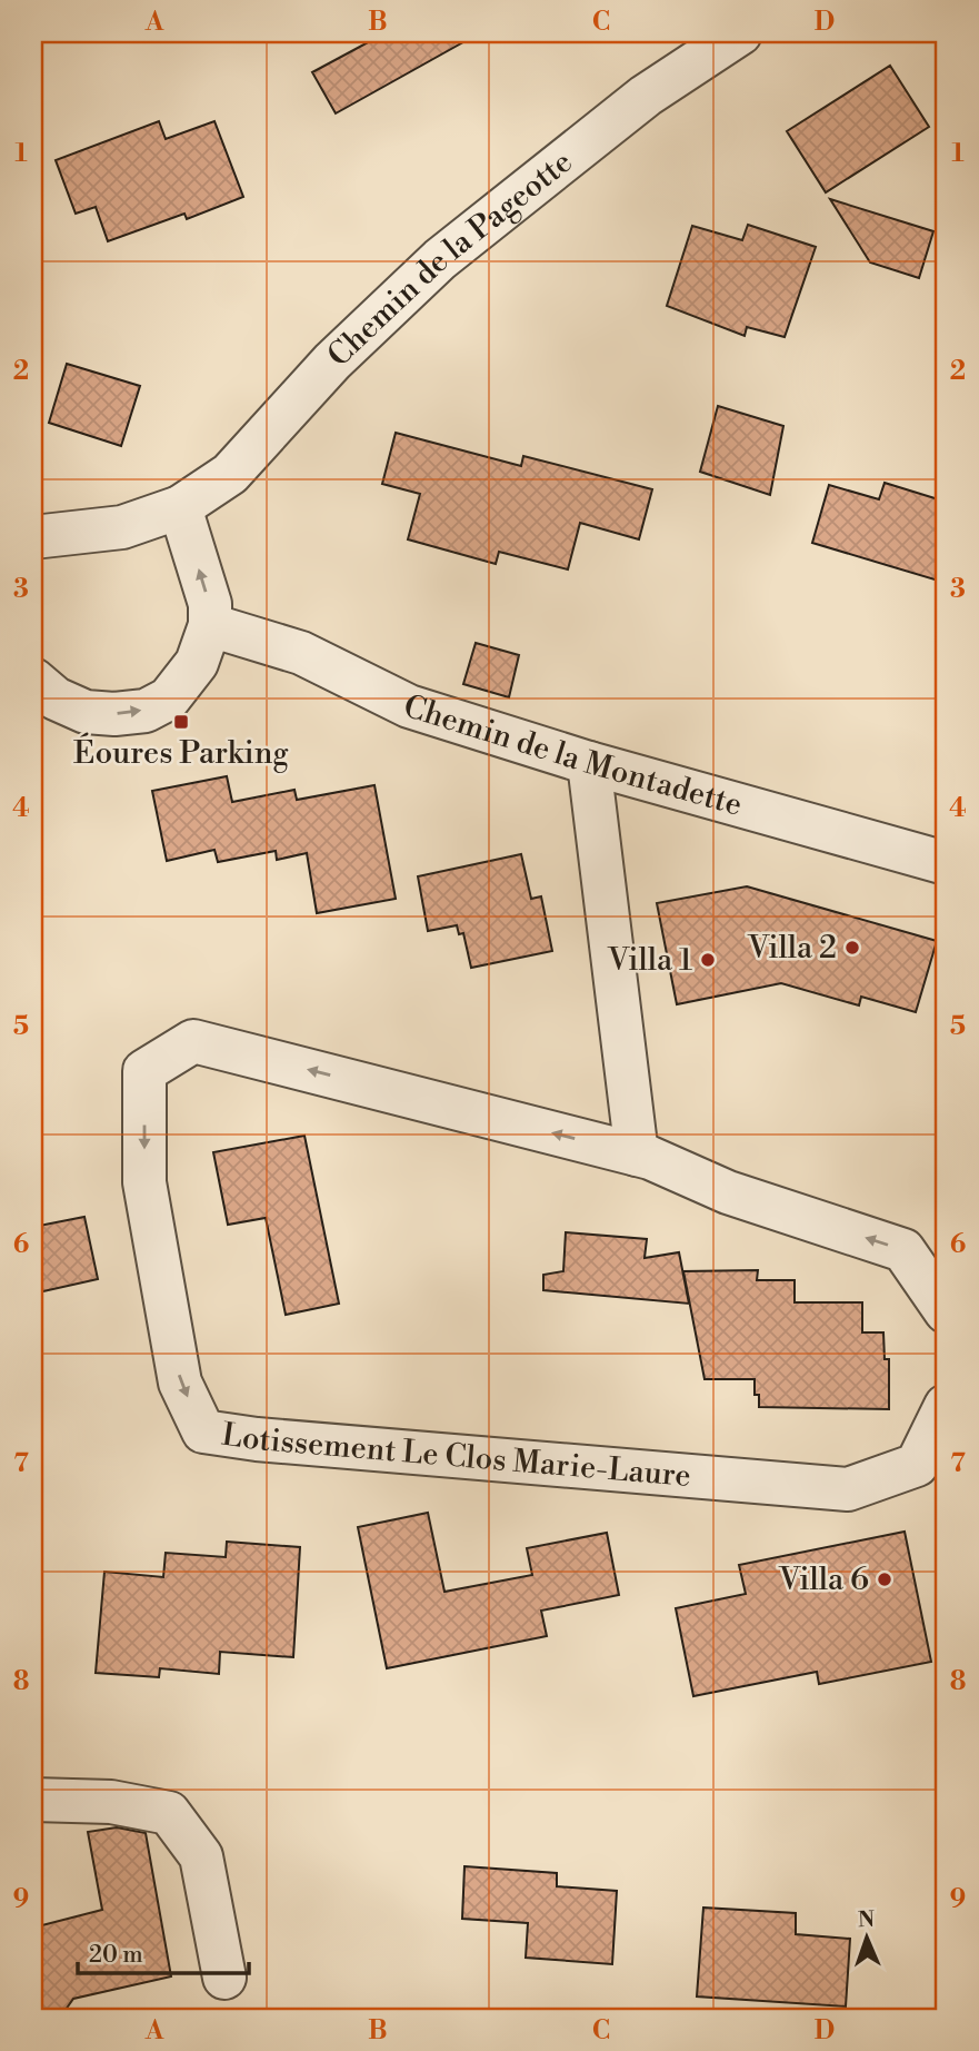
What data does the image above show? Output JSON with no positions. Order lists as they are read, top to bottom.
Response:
{
  "streets": {
    "street": ["Chemin de la Pageotte", "Chemin de la Montadette", "Lotissement Le Clos Marie-Laure"]
  },
  "places": {
    "transit": ["Éoures Parking"],
    "other": ["Villa 2", "Villa 1", "Villa 6"]
  },
  "scale_bar": "20 m",
  "north": "top",
  "grid": {
    "columns": [
      "A",
      "B",
      "C",
      "D"
    ],
    "rows": [
      "1",
      "2",
      "3",
      "4",
      "5",
      "6",
      "7",
      "8",
      "9"
    ]
  }
}
